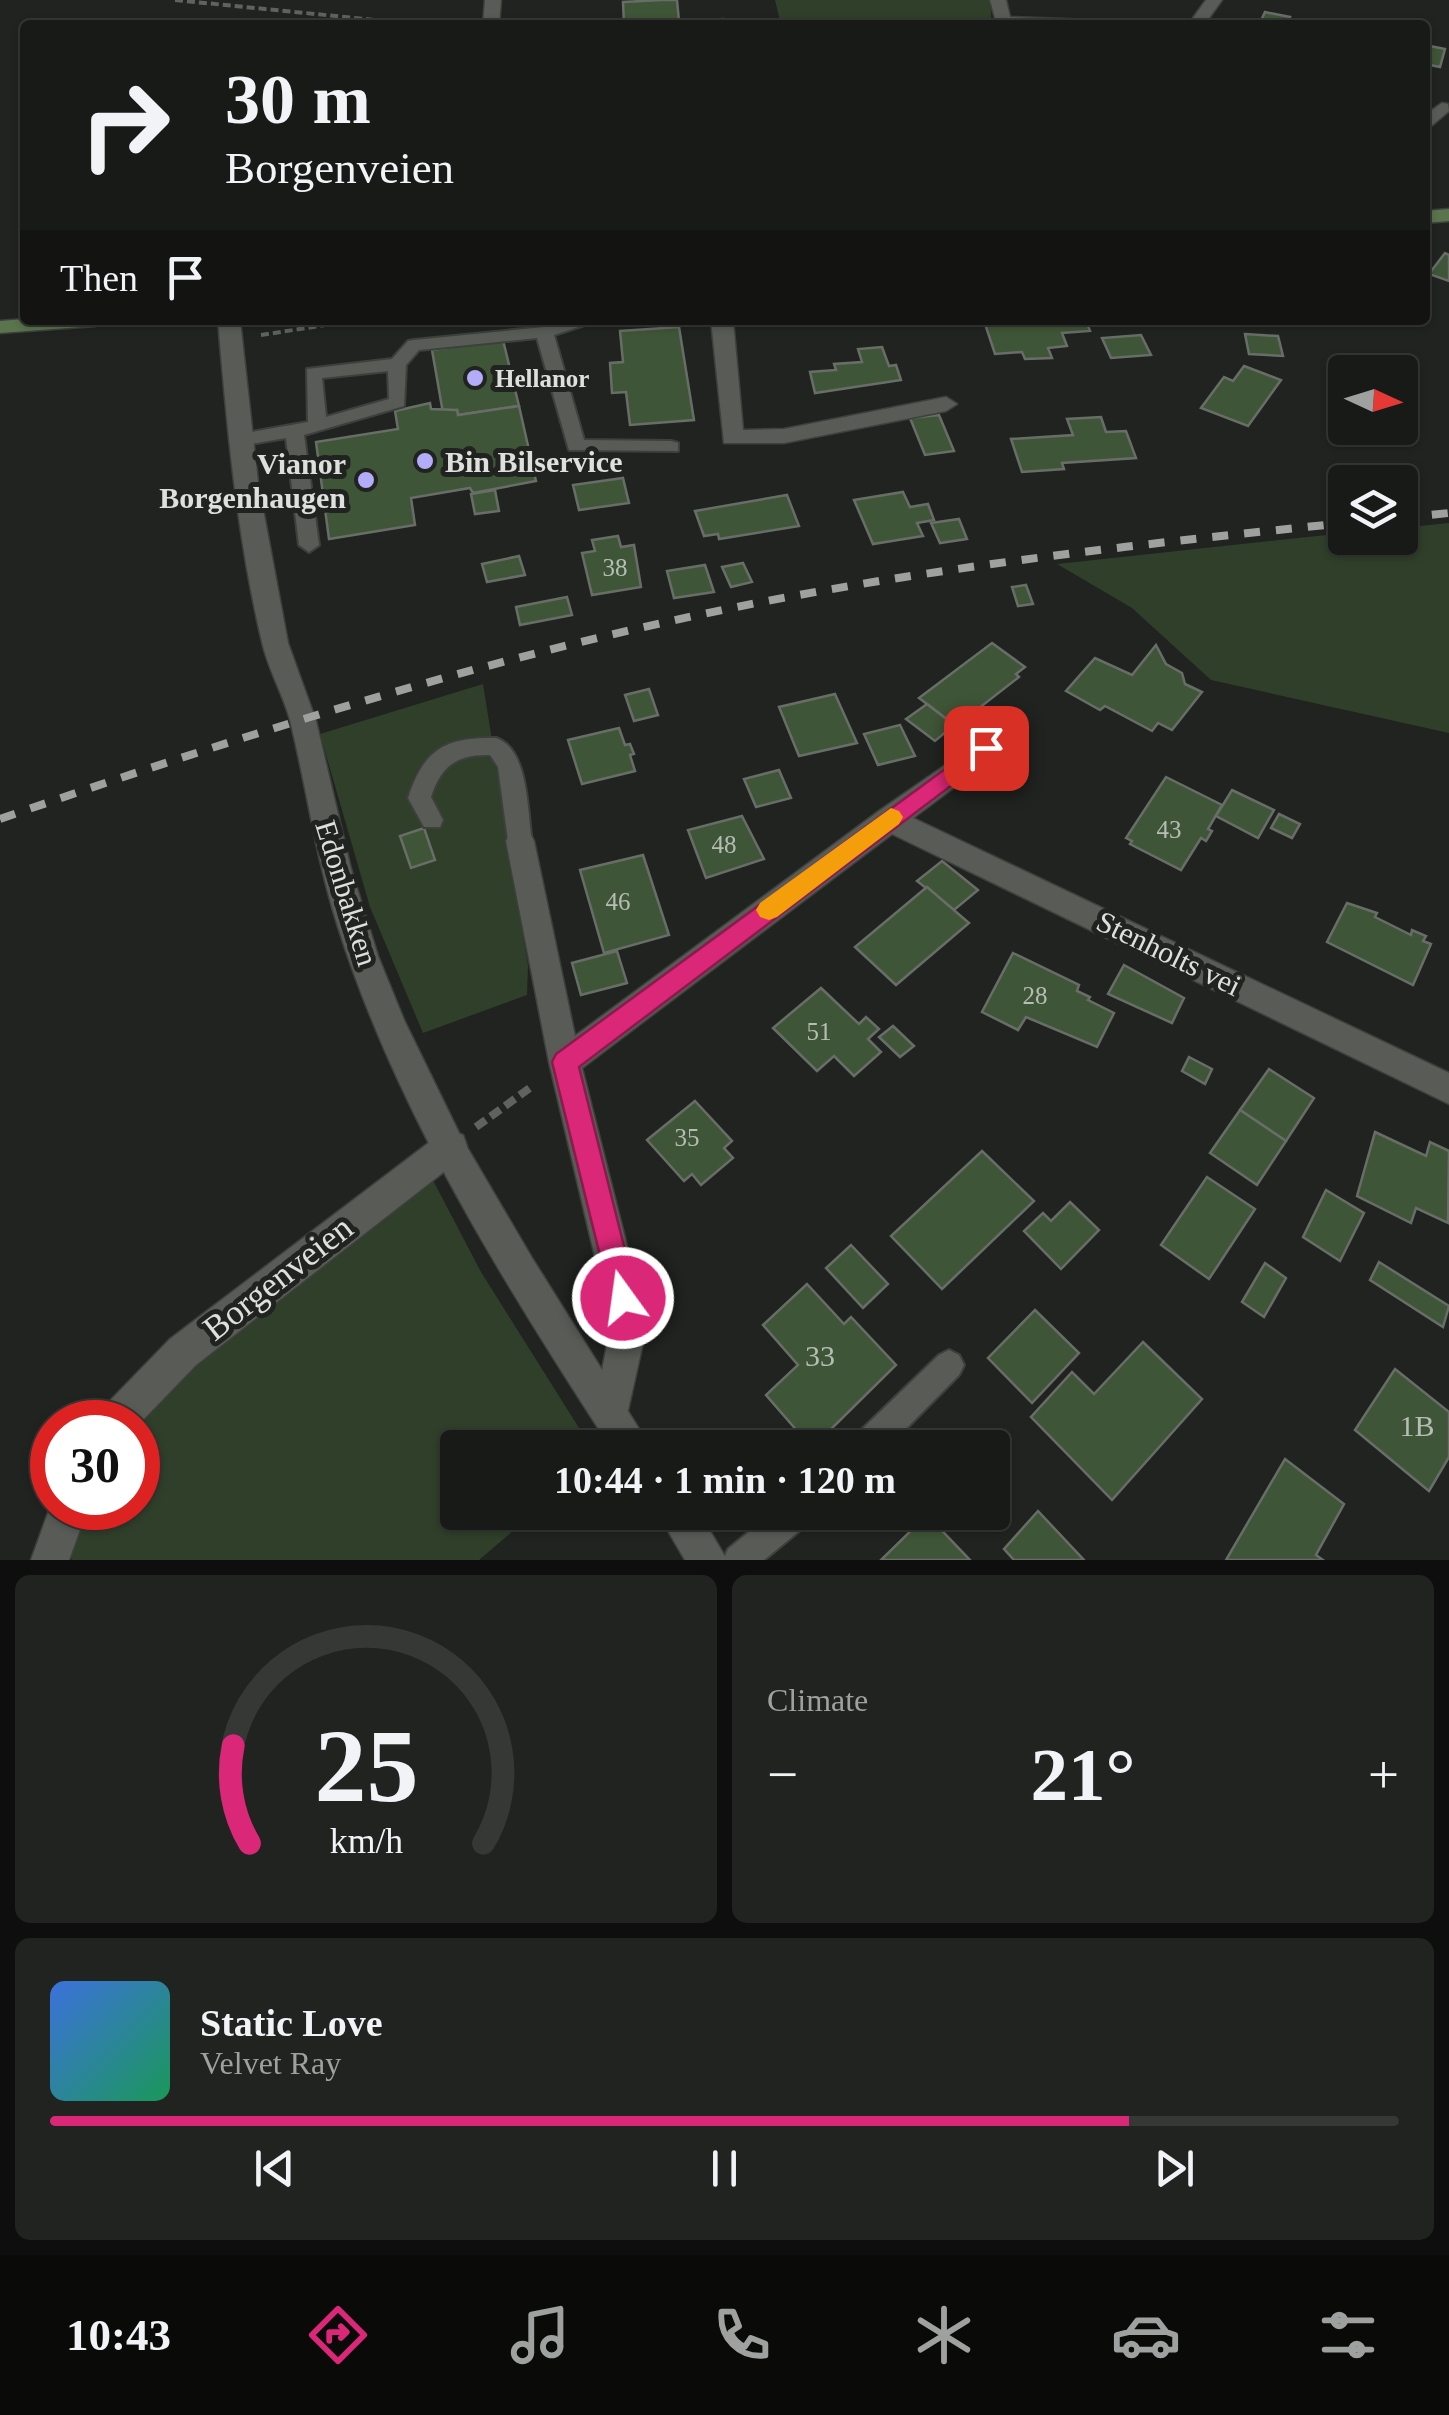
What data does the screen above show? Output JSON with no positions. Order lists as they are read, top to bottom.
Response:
{
  "streets": {
    "street": ["Edonbakken", "Stenholts vei", "Borgenveien"]
  },
  "crossings": [
    ["Edonbakken", "Borgenveien"]
  ],
  "places": ["Hellanor", "Bin Bilservice", "Vianor Borgenhaugen"],
  "house_numbers": [
    "38",
    "43",
    "48",
    "46",
    "28",
    "51",
    "35",
    "33",
    "1B"
  ],
  "north": "right",
  "page": {
    "turn": ["30 m", "Borgenveien"],
    "then": "Then",
    "limit": "30",
    "trip": "10:44 · 1 min · 120 m",
    "tile": "Climate",
    "heat": ["−", "21°", "+"],
    "song": ["Static Love", "Velvet Ray"],
    "tabs": "10:43",
    "gauge": ["25", "km/h"]
  }
}
